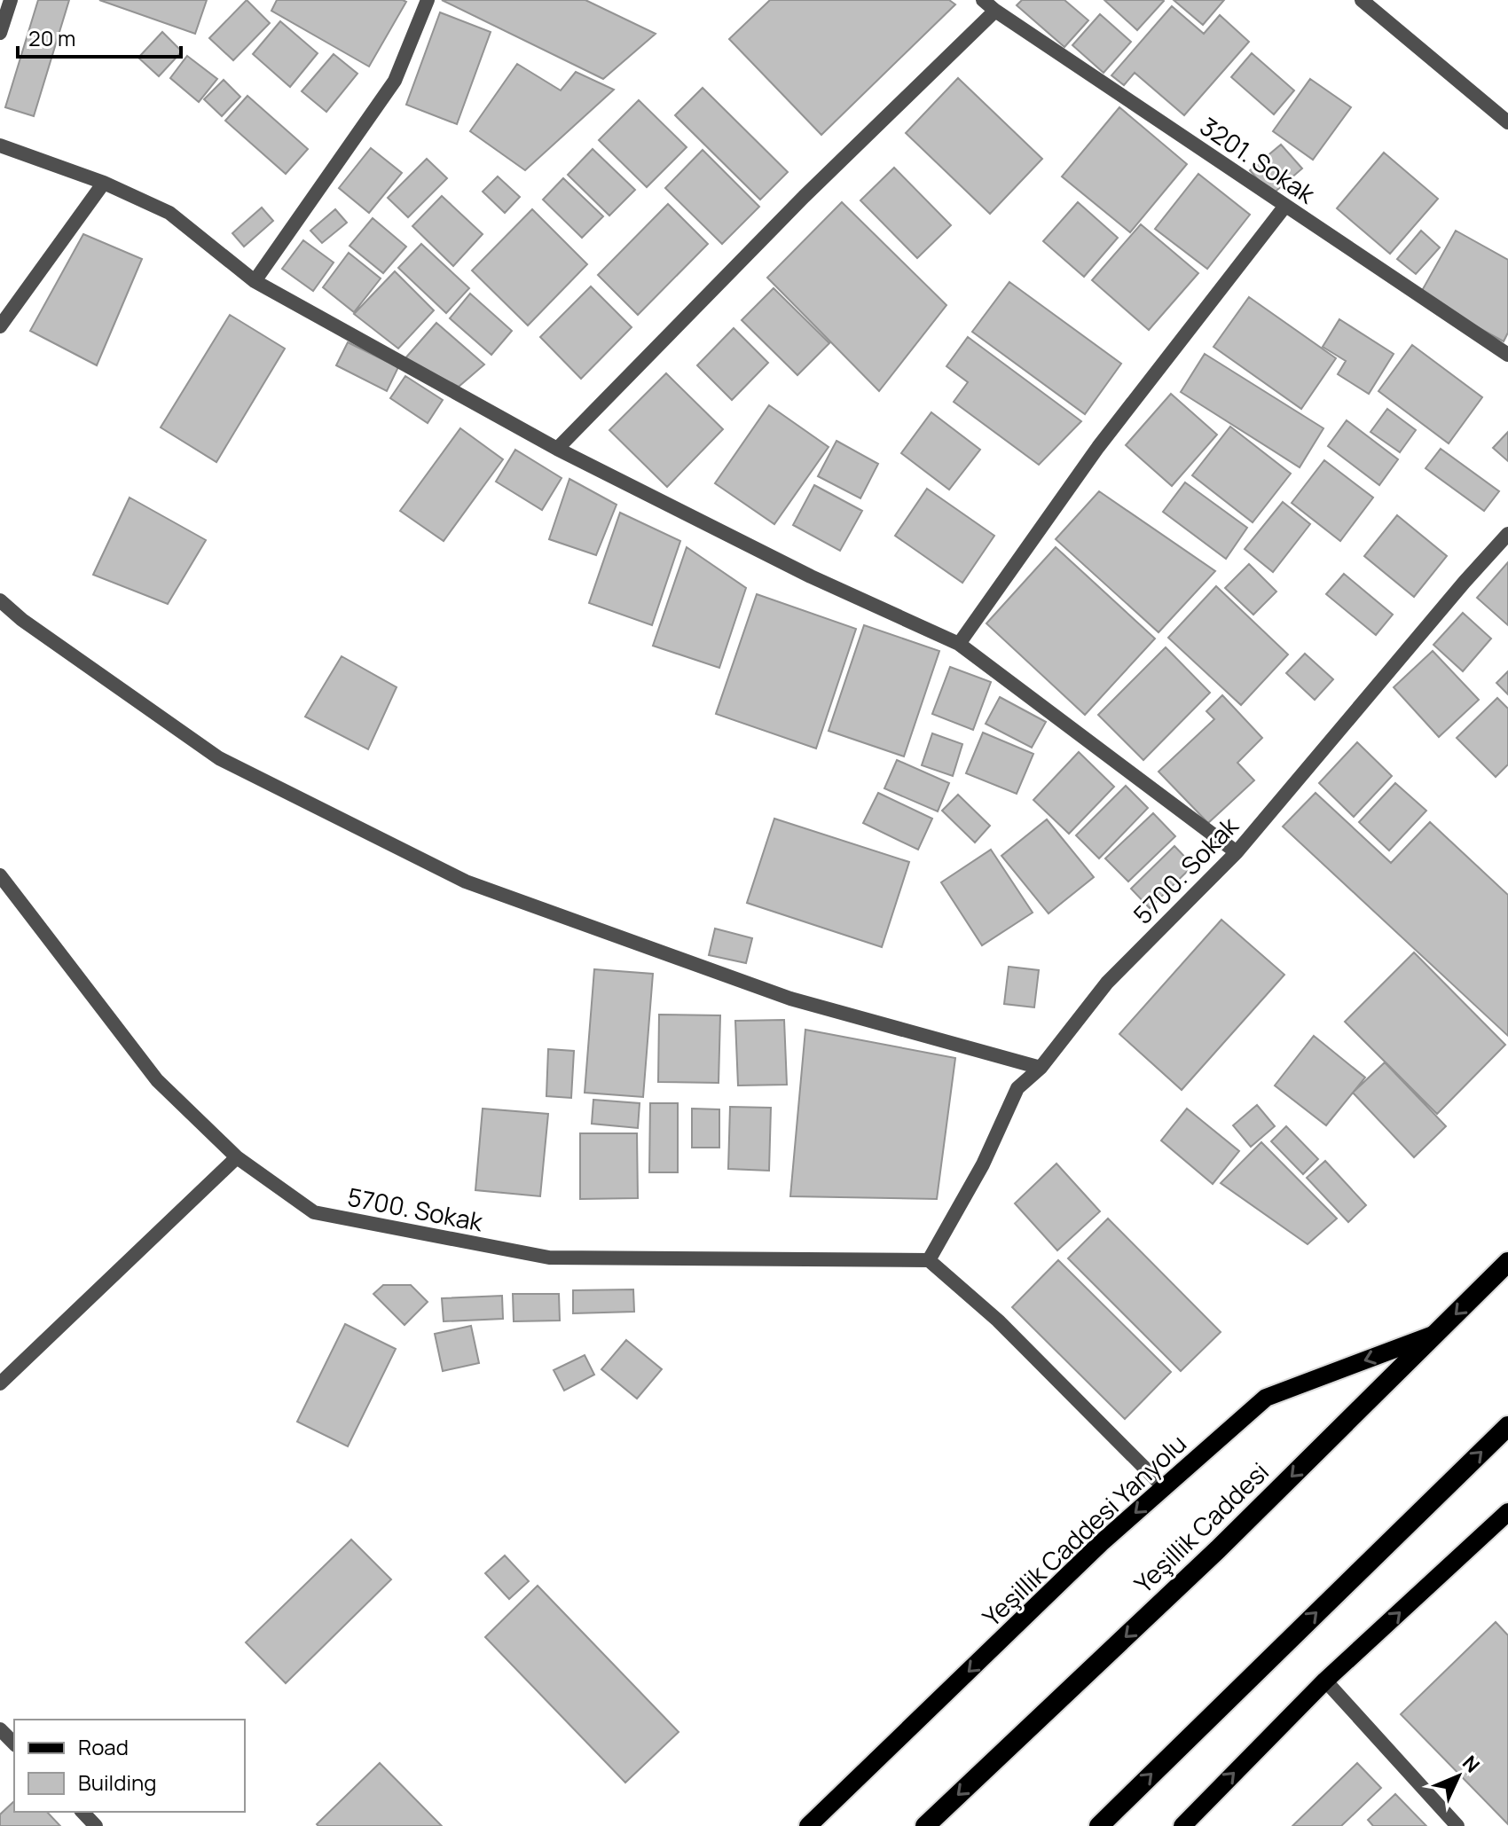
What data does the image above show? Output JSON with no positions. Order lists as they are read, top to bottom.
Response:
{
  "streets": {
    "highway": ["Yeşillik Caddesi"],
    "main road": ["Yeşillik Caddesi Yanyolu"],
    "street": ["3201. Sokak", "5700. Sokak"]
  },
  "crossings": [
    ["Yeşillik Caddesi", "Yeşillik Caddesi Yanyolu"]
  ],
  "one_way": ["Yeşillik Caddesi Yanyolu"],
  "legend": ["Road", "Building"],
  "scale_bar": "20 m",
  "north": "top right"
}
